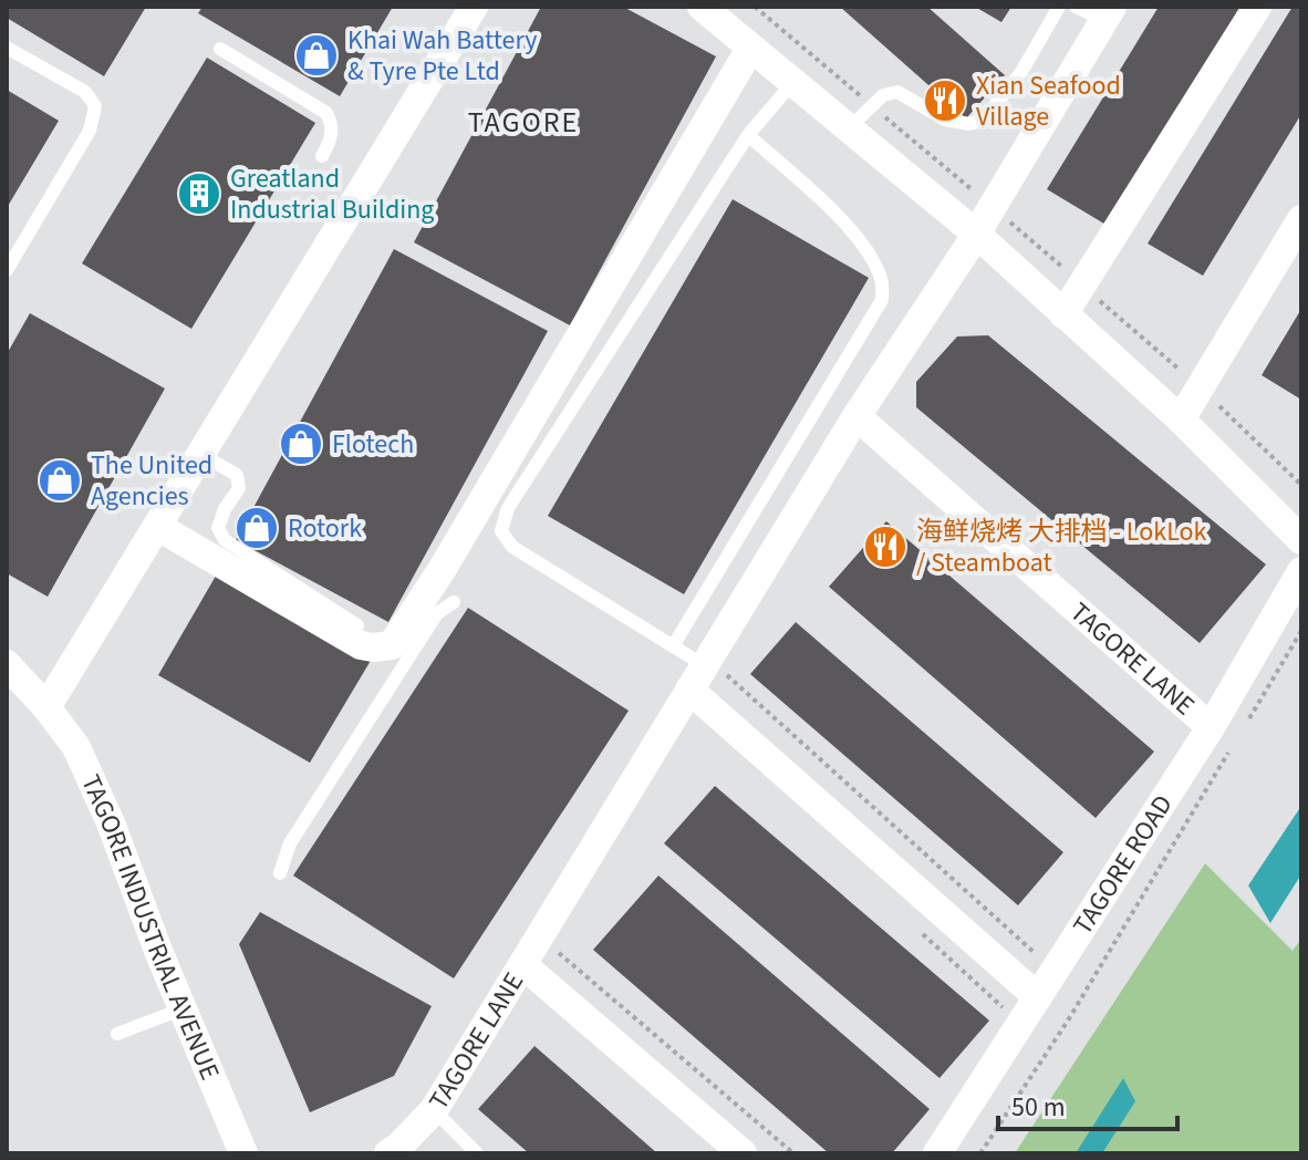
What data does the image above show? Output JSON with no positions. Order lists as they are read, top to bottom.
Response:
{
  "streets": {
    "street": ["TAGORE LANE", "TAGORE ROAD", "TAGORE INDUSTRIAL AVENUE"]
  },
  "crossings": [
    ["TAGORE LANE", "TAGORE ROAD"]
  ],
  "districts": ["TAGORE"],
  "places": {
    "shop": [
      "Khai Wah Battery & Tyre Pte Ltd",
      "Flotech",
      "The United Agencies",
      "Rotork"
    ],
    "restaurant": ["Xian Seafood Village", "海鲜烧烤 大排档 - LokLok / Steamboat"],
    "building": ["Greatland Industrial Building"]
  },
  "scale_bar": "50 m"
}
